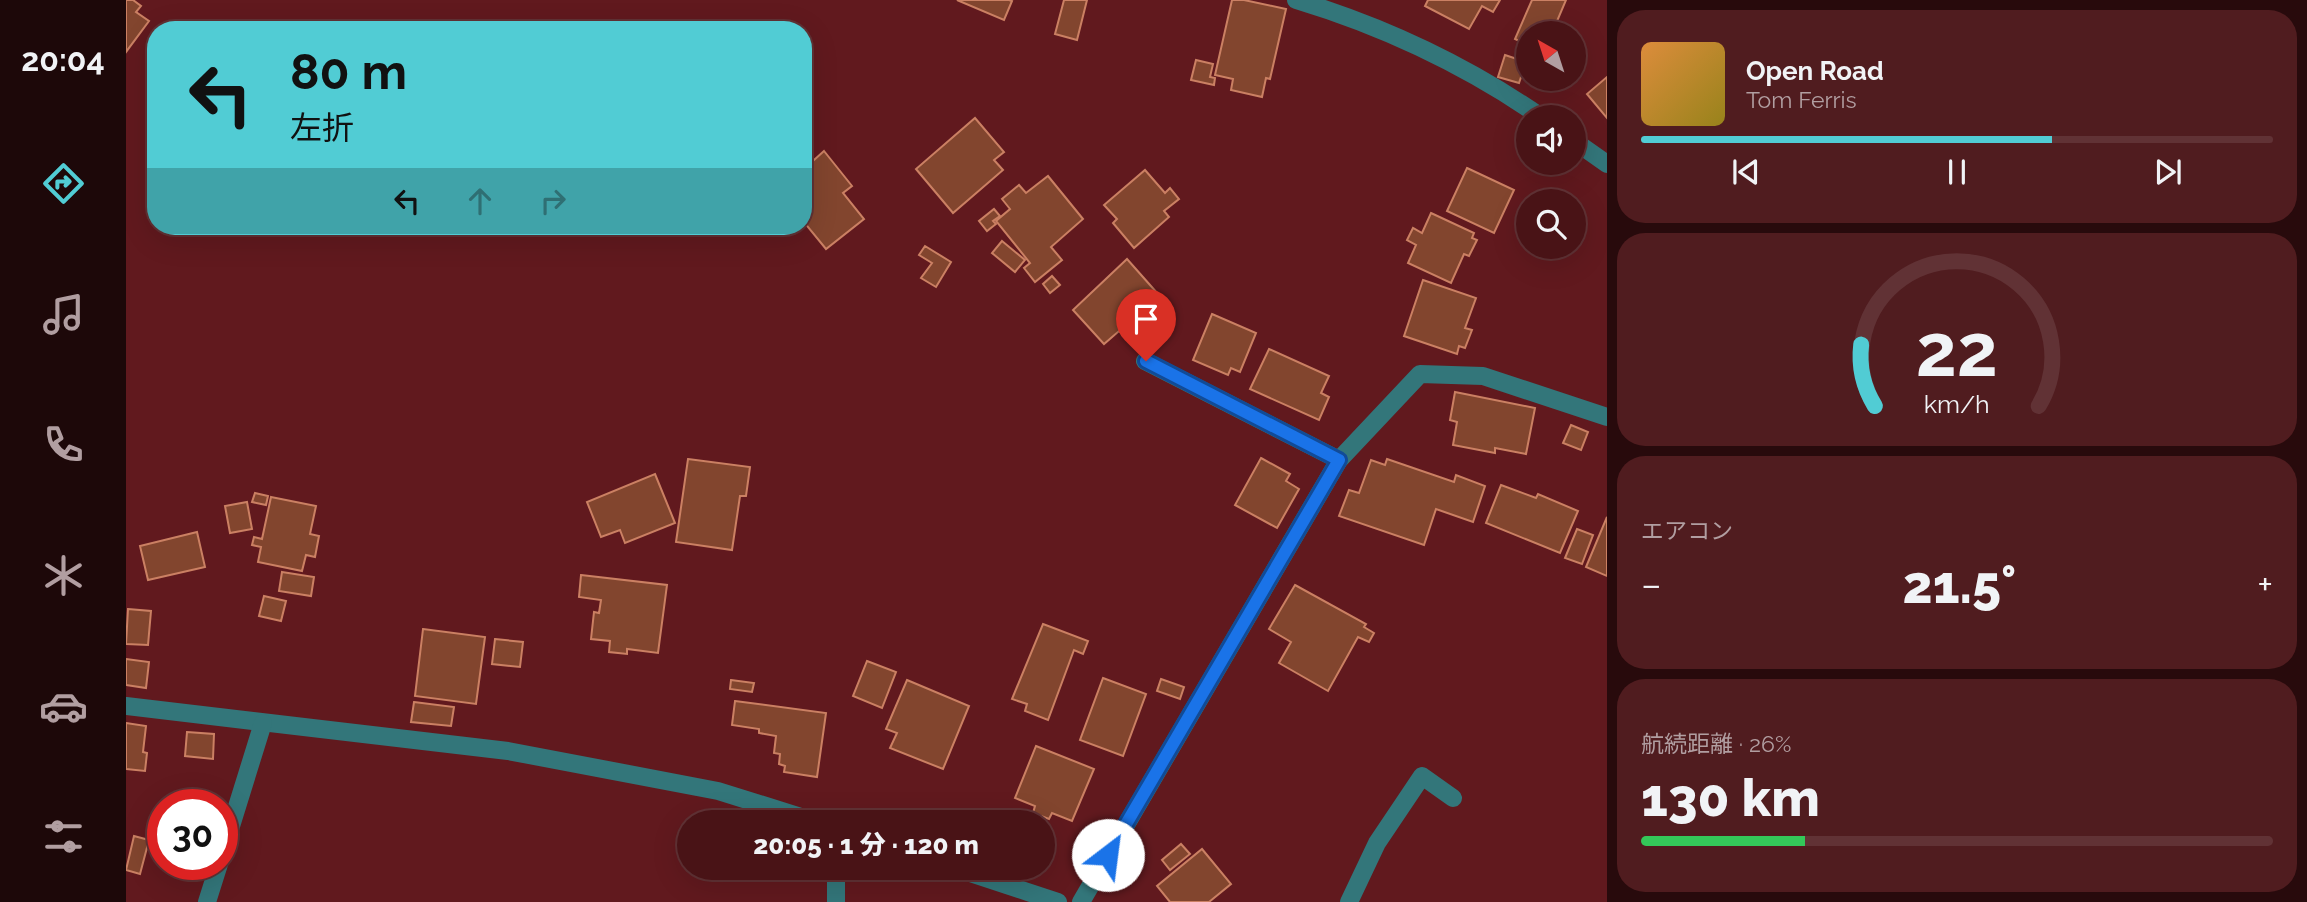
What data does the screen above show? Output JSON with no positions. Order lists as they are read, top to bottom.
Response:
{
  "north": "top left",
  "page": {
    "tabs": "20:04",
    "turn": ["80 m", "左折"],
    "song": ["Open Road", "Tom Ferris"],
    "tile": [
      "エアコン",
      ["航続距離 · 26%", "130 km"]
    ],
    "heat": ["−", "21.5°", "+"],
    "limit": "30",
    "trip": "20:05 · 1 分 · 120 m",
    "gauge": ["22", "km/h"]
  }
}
